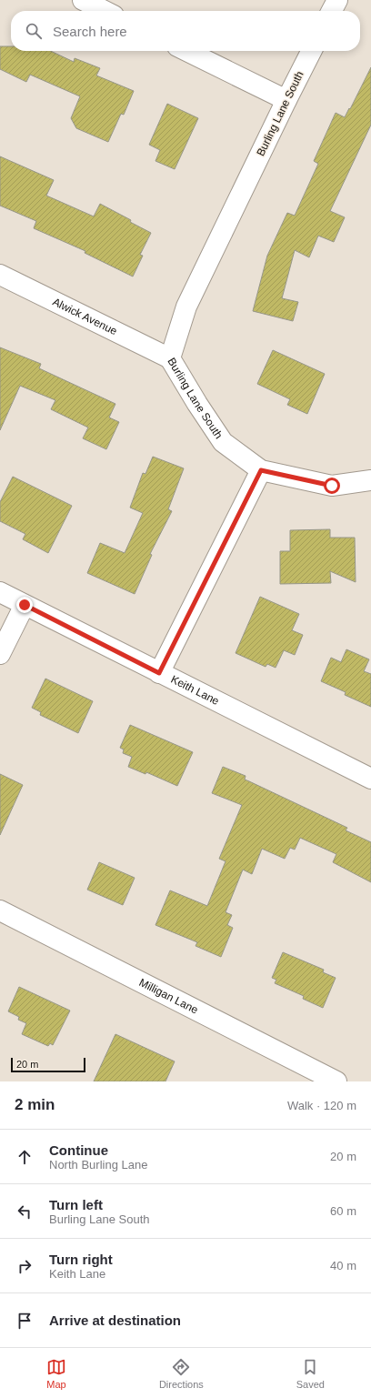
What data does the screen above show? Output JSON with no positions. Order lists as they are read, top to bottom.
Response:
{
  "streets": {
    "street": [
      "Burling Lane South",
      "Alwick Avenue",
      "Keith Lane",
      "Milligan Lane"
    ]
  },
  "crossings": [
    ["Burling Lane South", "Alwick Avenue"]
  ],
  "scale_bar": "20 m",
  "page": {
    "search": "Search here",
    "scale": "20 m",
    "heading": ["2 min", "Walk · 120 m"],
    "list": [
      ["Continue", "North Burling Lane", "20 m"],
      ["Turn left", "Burling Lane South", "60 m"],
      ["Turn right", "Keith Lane", "40 m"],
      "Arrive at destination"
    ],
    "nav": ["Map", "Directions", "Saved"]
  }
}
